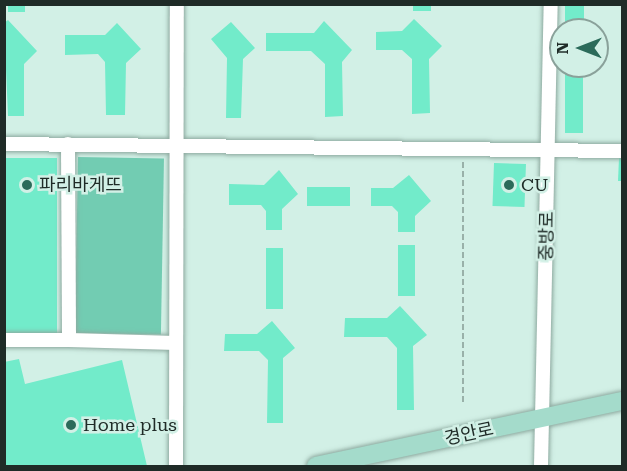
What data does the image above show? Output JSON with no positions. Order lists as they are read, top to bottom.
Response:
{
  "streets": {
    "main road": ["경안로"],
    "street": ["중방로"]
  },
  "crossings": [
    ["중방로", "경안로"]
  ],
  "places": ["파리바게뜨", "CU", "Home plus"],
  "north": "left"
}
